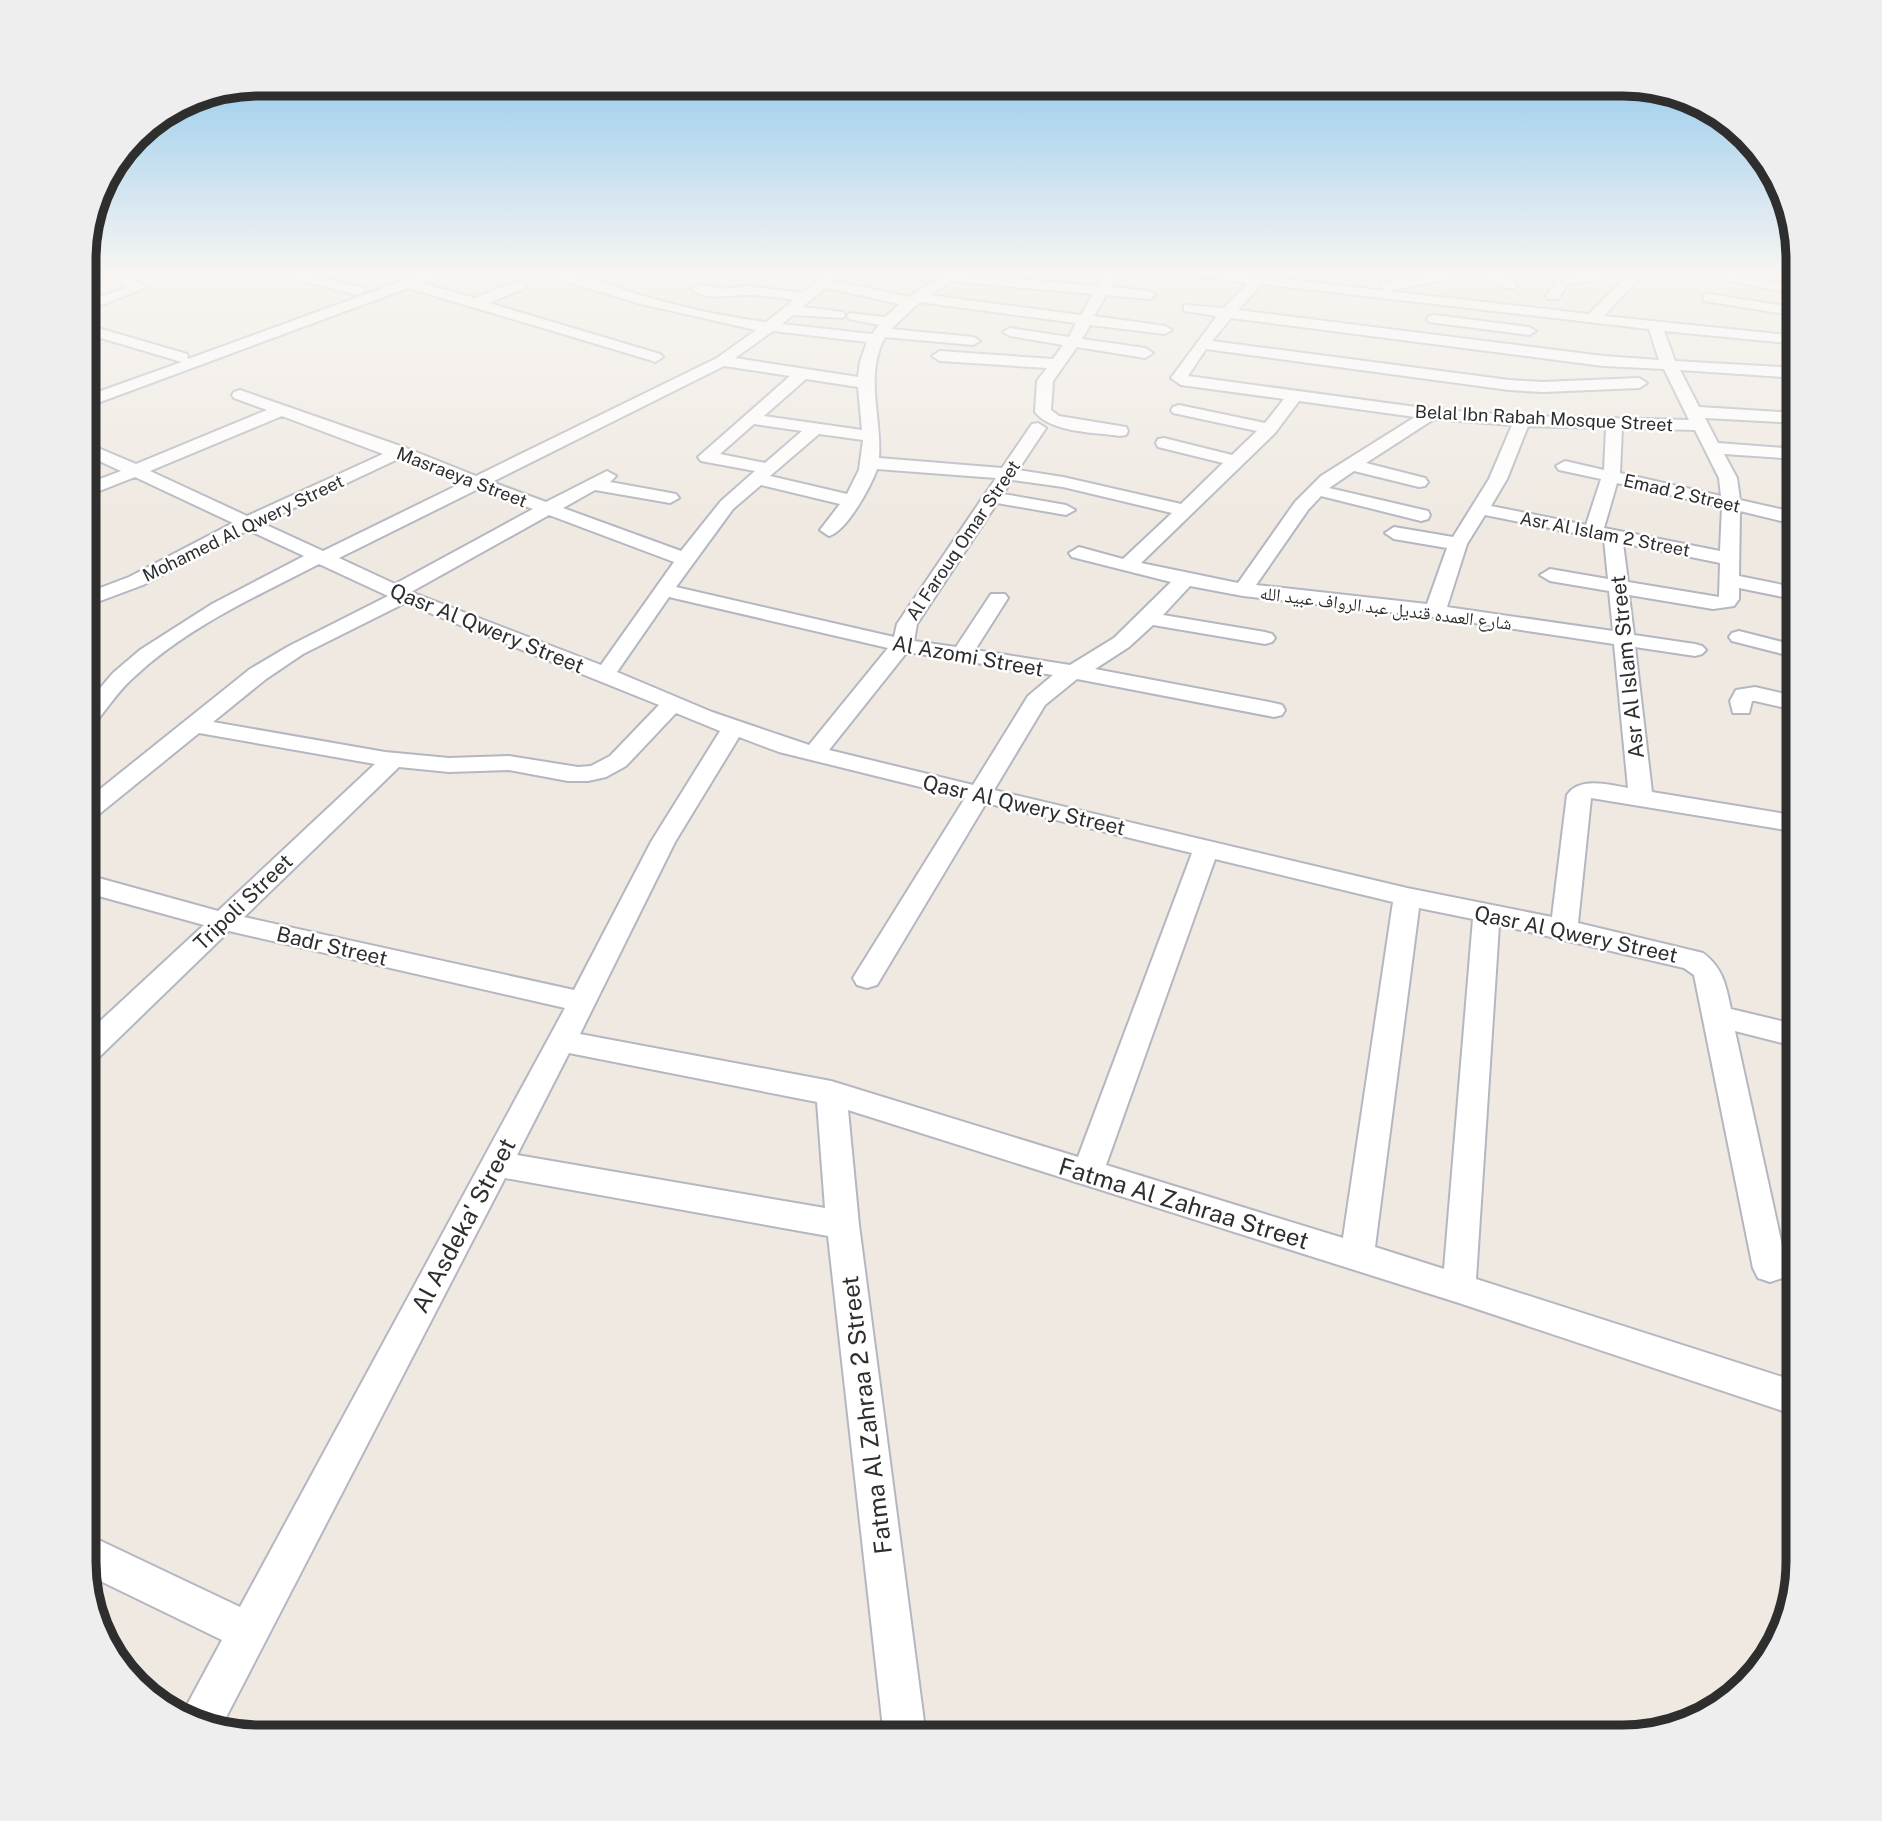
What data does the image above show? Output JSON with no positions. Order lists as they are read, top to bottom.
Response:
{
  "streets": {
    "street": [
      "Belal Ibn Rabah Mosque Street",
      "Masraeya Street",
      "Emad 2 Street",
      "Mohamed Al Qwery Street",
      "Asr Al Islam 2 Street",
      "Al Farouq Omar Street",
      "شارع العمده قنديل عبد الرواف عبيد الله",
      "Qasr Al Qwery Street",
      "Al Azomi Street",
      "Asr Al Islam Street",
      "Tripoli Street",
      "Badr Street",
      "Fatma Al Zahraa Street",
      "Al Asdeka' Street",
      "Fatma Al Zahraa 2 Street"
    ]
  },
  "crossings": [
    ["Belal Ibn Rabah Mosque Street", "Asr Al Islam Street"],
    ["Masraeya Street", "Mohamed Al Qwery Street"],
    ["Emad 2 Street", "Asr Al Islam Street"],
    ["Mohamed Al Qwery Street", "Qasr Al Qwery Street"],
    ["Asr Al Islam 2 Street", "Asr Al Islam Street"],
    ["Al Farouq Omar Street", "Qasr Al Qwery Street"],
    ["Al Farouq Omar Street", "Al Azomi Street"],
    ["شارع العمده قنديل عبد الرواف عبيد الله", "Asr Al Islam Street"],
    ["Qasr Al Qwery Street", "Al Asdeka' Street"],
    ["Tripoli Street", "Badr Street"],
    ["Badr Street", "Al Asdeka' Street"],
    ["Fatma Al Zahraa Street", "Al Asdeka' Street"],
    ["Fatma Al Zahraa Street", "Fatma Al Zahraa 2 Street"]
  ]
}
